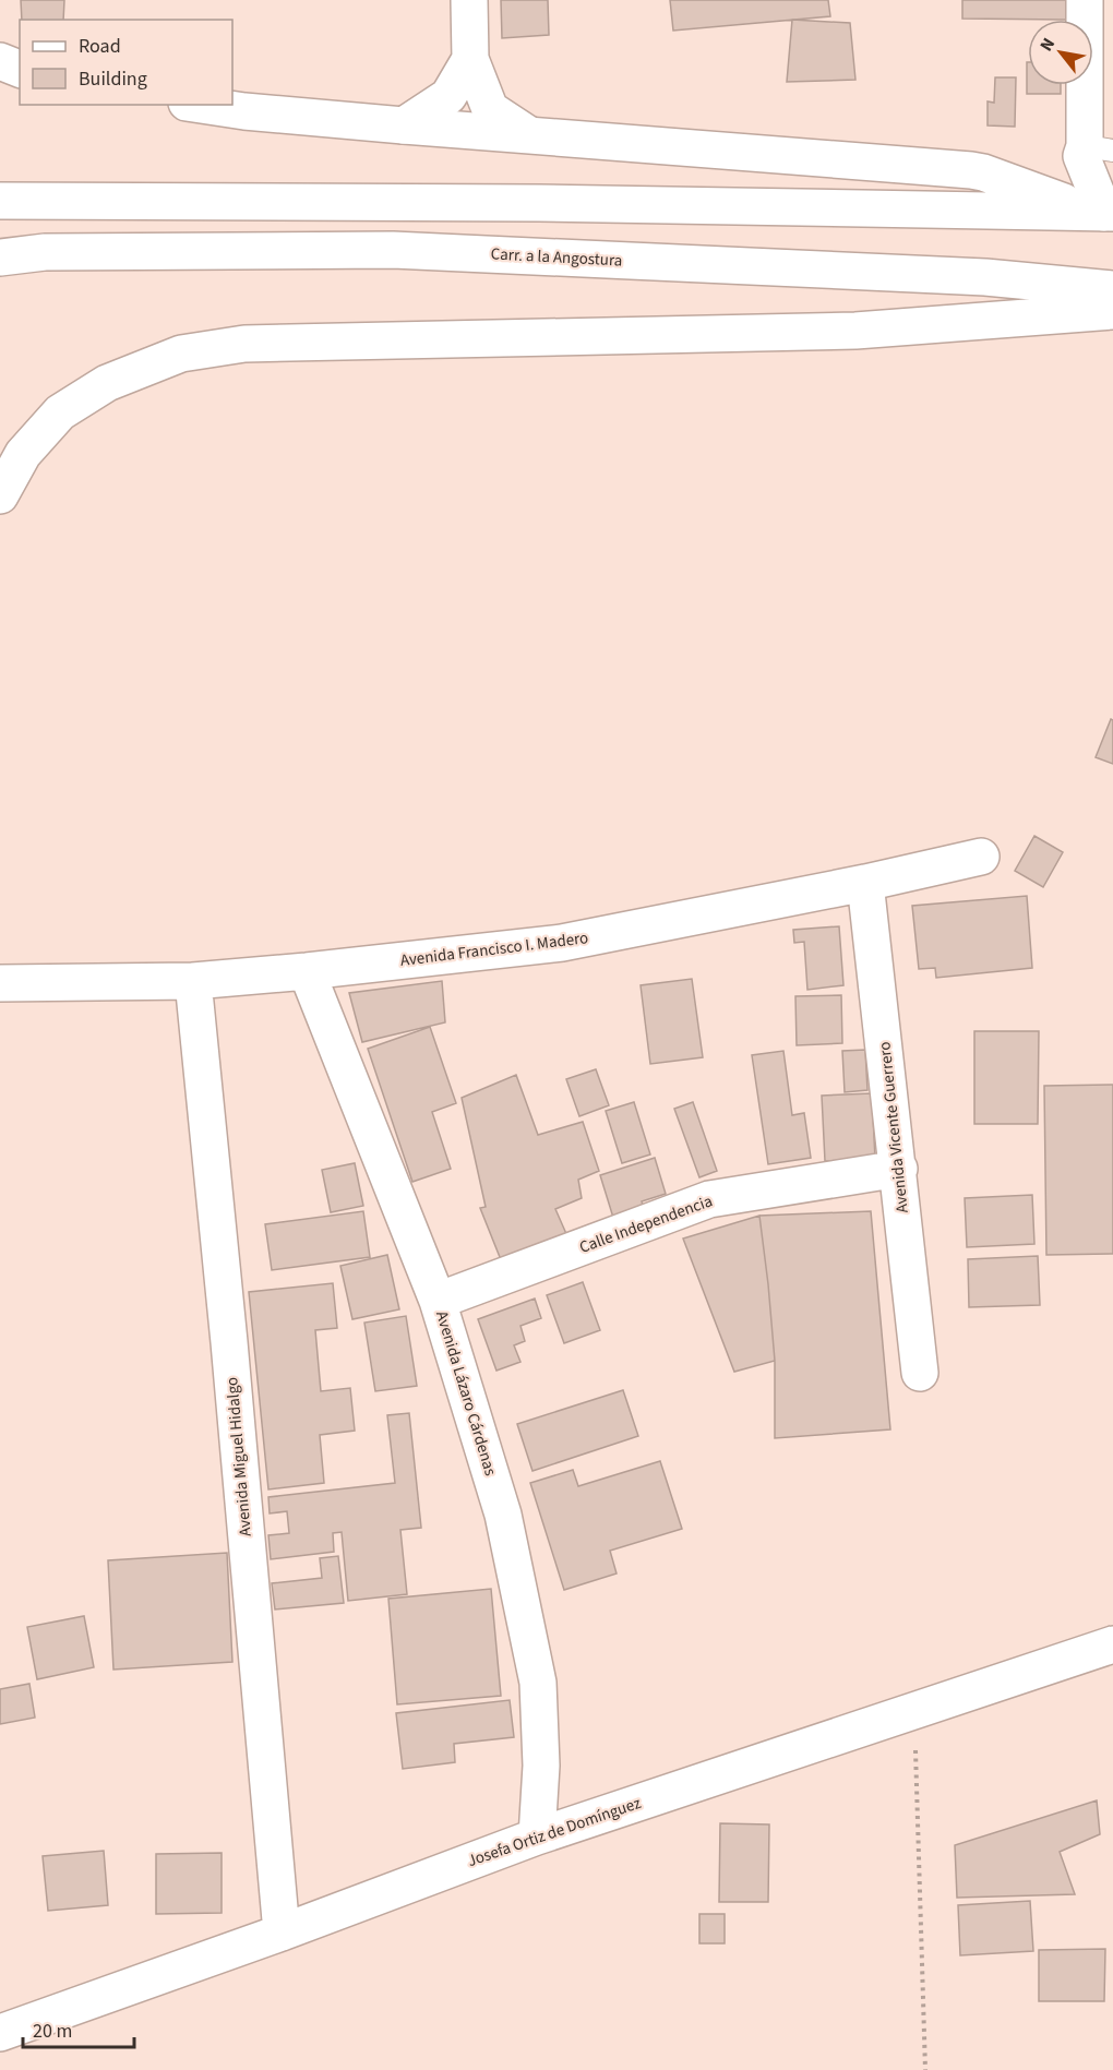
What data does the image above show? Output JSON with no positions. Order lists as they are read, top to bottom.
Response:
{
  "streets": {
    "street": [
      "Carr. a la Angostura",
      "Avenida Francisco I. Madero",
      "Avenida Vicente Guerrero",
      "Calle Independencia",
      "Avenida Lázaro Cárdenas",
      "Avenida Miguel Hidalgo",
      "Josefa Ortiz de Domínguez"
    ]
  },
  "crossings": [
    ["Avenida Francisco I. Madero", "Avenida Vicente Guerrero"],
    ["Avenida Francisco I. Madero", "Avenida Lázaro Cárdenas"],
    ["Avenida Francisco I. Madero", "Avenida Miguel Hidalgo"],
    ["Avenida Vicente Guerrero", "Calle Independencia"],
    ["Calle Independencia", "Avenida Lázaro Cárdenas"],
    ["Avenida Lázaro Cárdenas", "Josefa Ortiz de Domínguez"],
    ["Avenida Miguel Hidalgo", "Josefa Ortiz de Domínguez"]
  ],
  "legend": ["Road", "Building"],
  "scale_bar": "20 m",
  "north": "top left"
}
